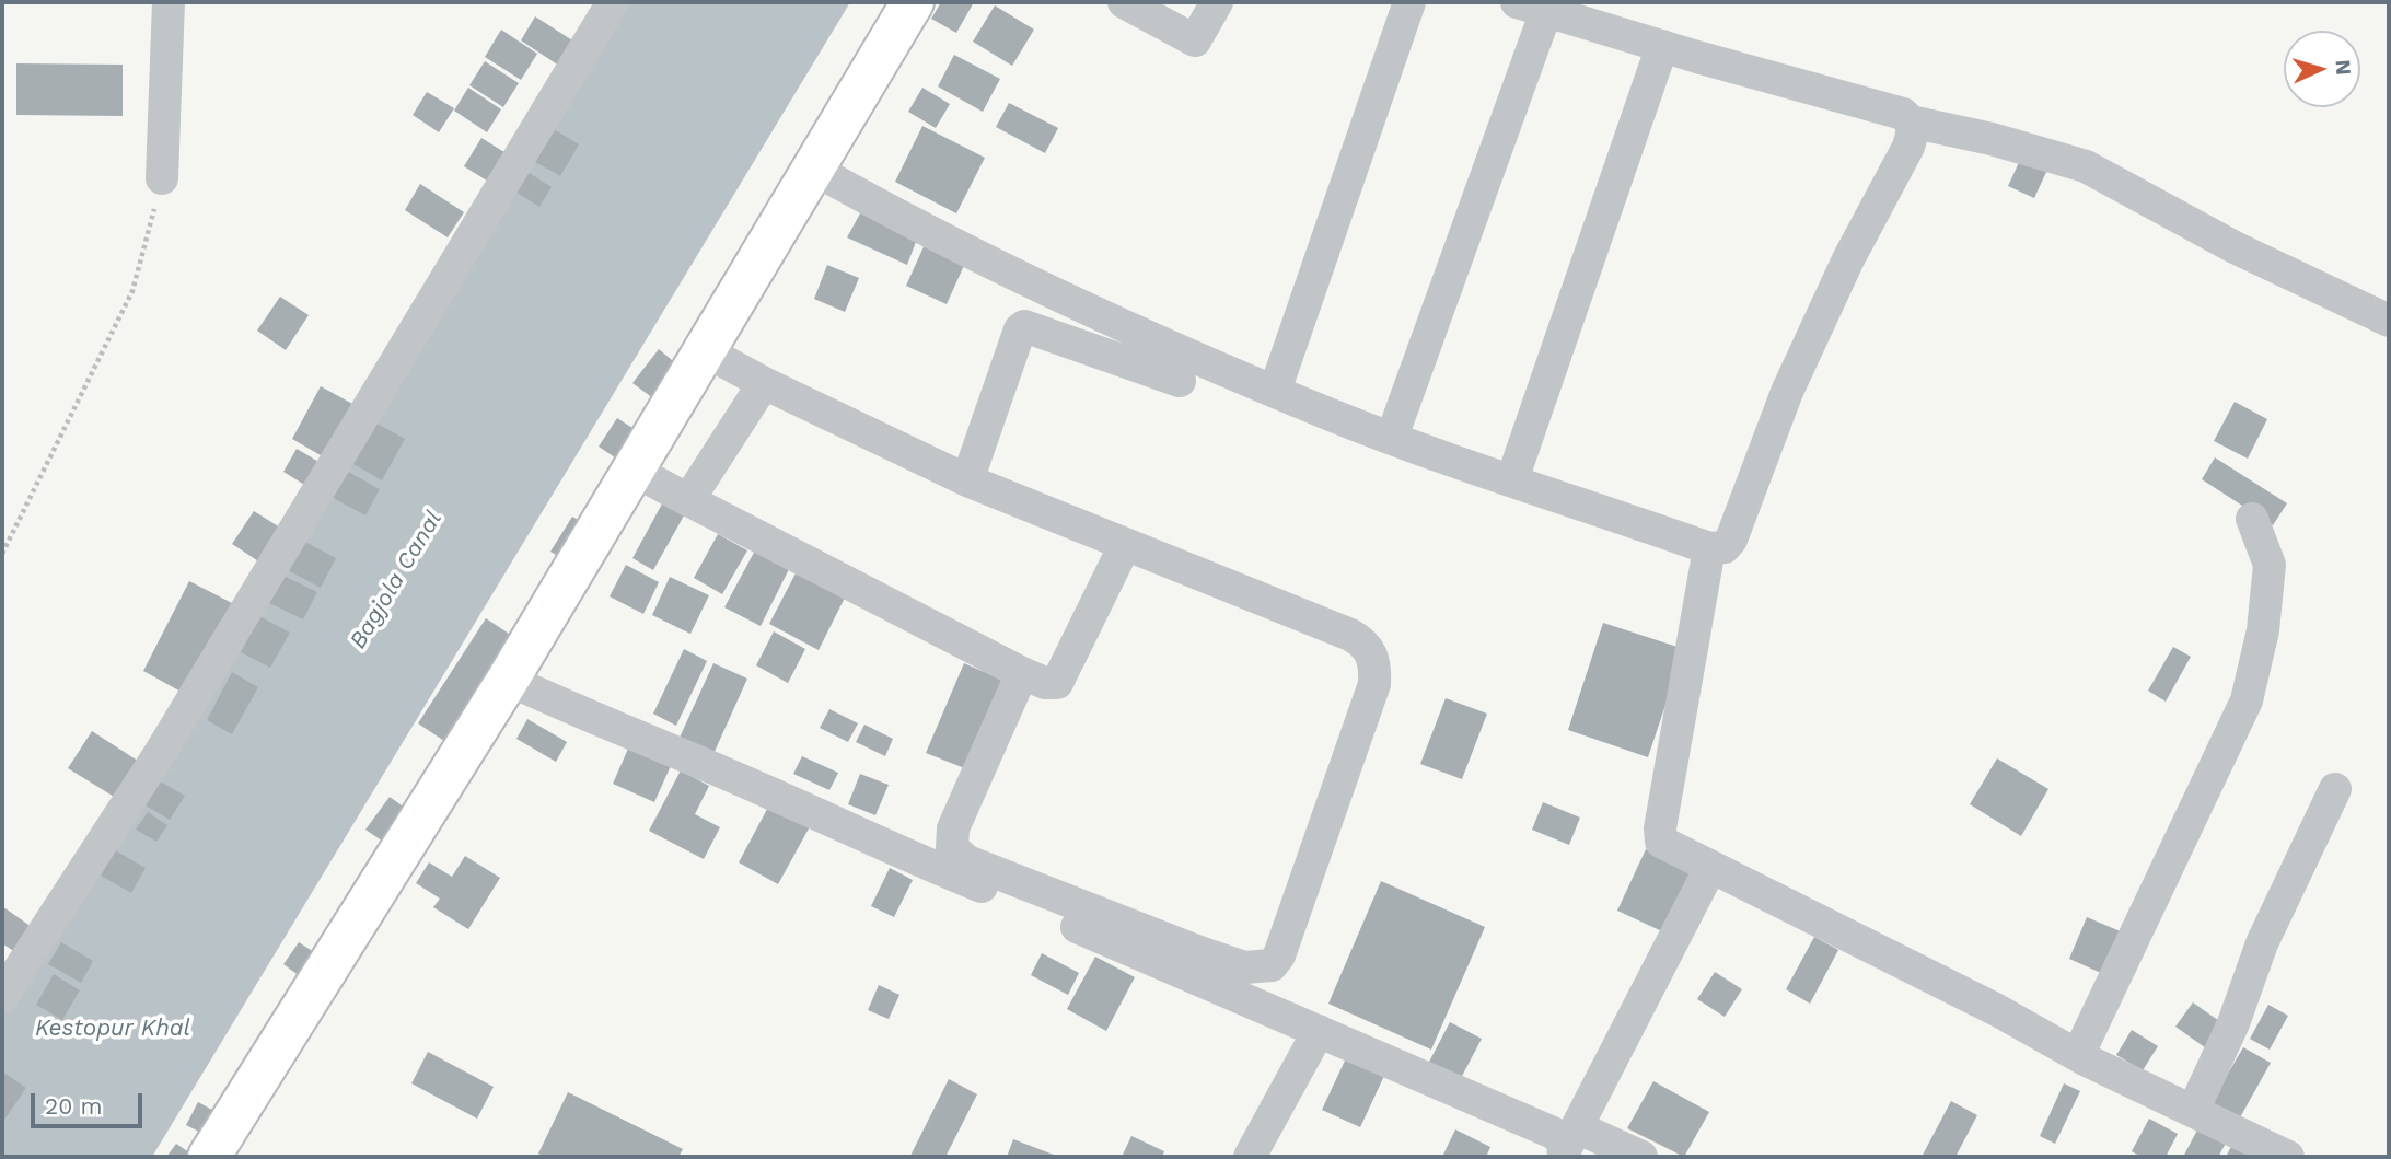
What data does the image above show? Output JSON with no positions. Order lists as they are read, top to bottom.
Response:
{
  "water": ["Bagjola Canal", "Kestopur Khal"],
  "scale_bar": "20 m",
  "north": "right"
}
